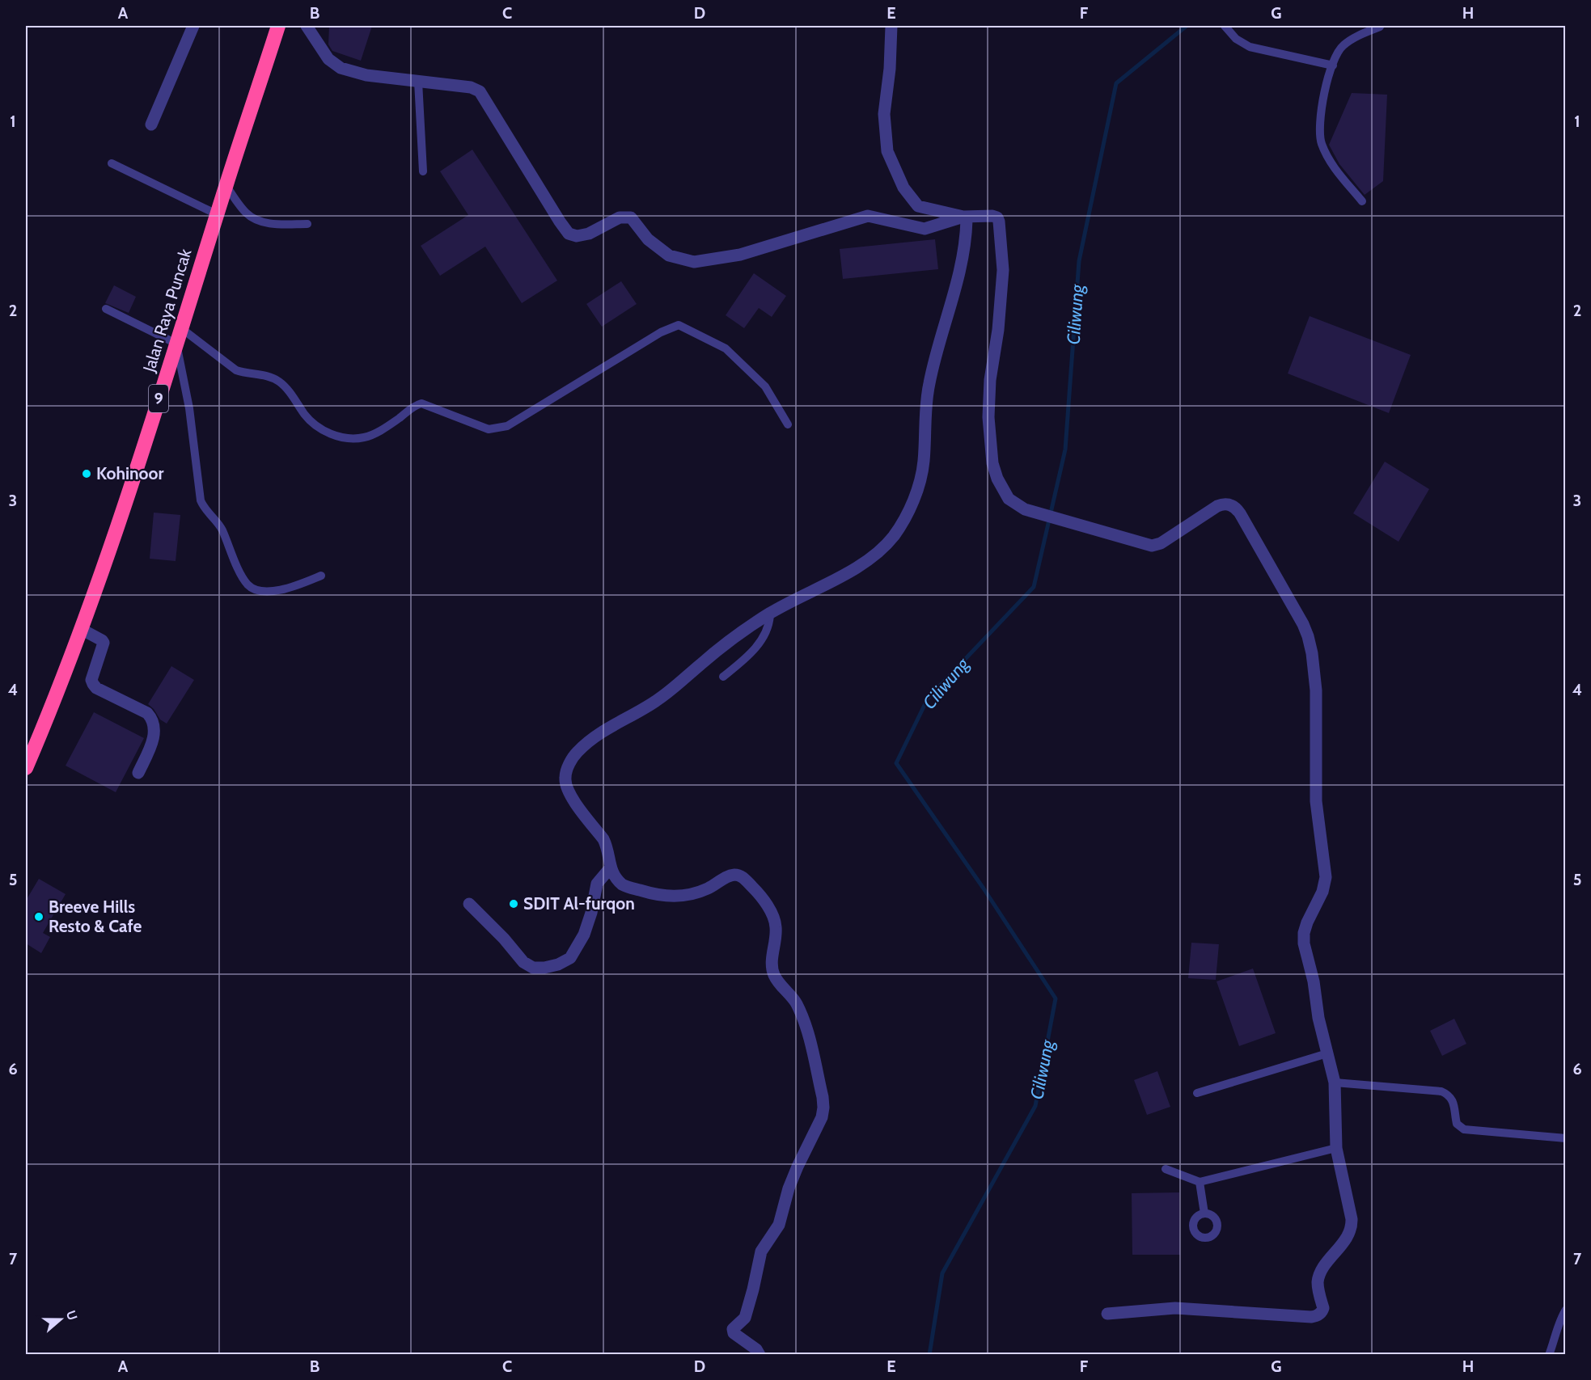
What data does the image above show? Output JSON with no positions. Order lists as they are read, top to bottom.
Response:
{
  "streets": {
    "highway": ["Jalan Raya Puncak", "9"]
  },
  "water": ["Ciliwung"],
  "places": ["Kohinoor", "SDIT Al-furqon", "Breeve Hills Resto & Cafe"],
  "north": "right",
  "grid": {
    "columns": [
      "A",
      "B",
      "C",
      "D",
      "E",
      "F",
      "G",
      "H"
    ],
    "rows": [
      "1",
      "2",
      "3",
      "4",
      "5",
      "6",
      "7"
    ]
  }
}
